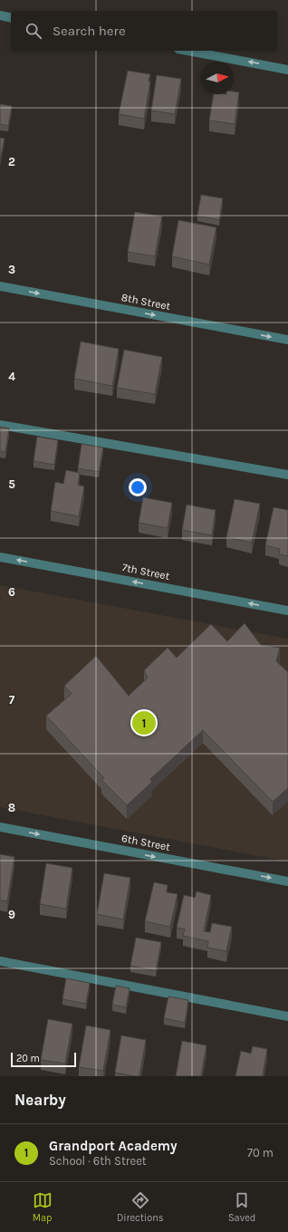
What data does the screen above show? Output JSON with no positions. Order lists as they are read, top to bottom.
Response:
{
  "streets": {
    "street": ["8th Street", "7th Street", "6th Street"]
  },
  "one_way": ["8th Street", "7th Street", "6th Street"],
  "scale_bar": "20 m",
  "north": "right",
  "page": {
    "search": "Search here",
    "pins": "1",
    "scale": "20 m",
    "heading": "Nearby",
    "list": [
      {
        "mark": "1",
        "name": "Grandport Academy",
        "note": "School · 6th Street",
        "value": "70 m"
      }
    ],
    "nav": ["Map", "Directions", "Saved"]
  },
  "grid": {
    "rows": [
      "2",
      "3",
      "4",
      "5",
      "6",
      "7",
      "8",
      "9"
    ]
  }
}
